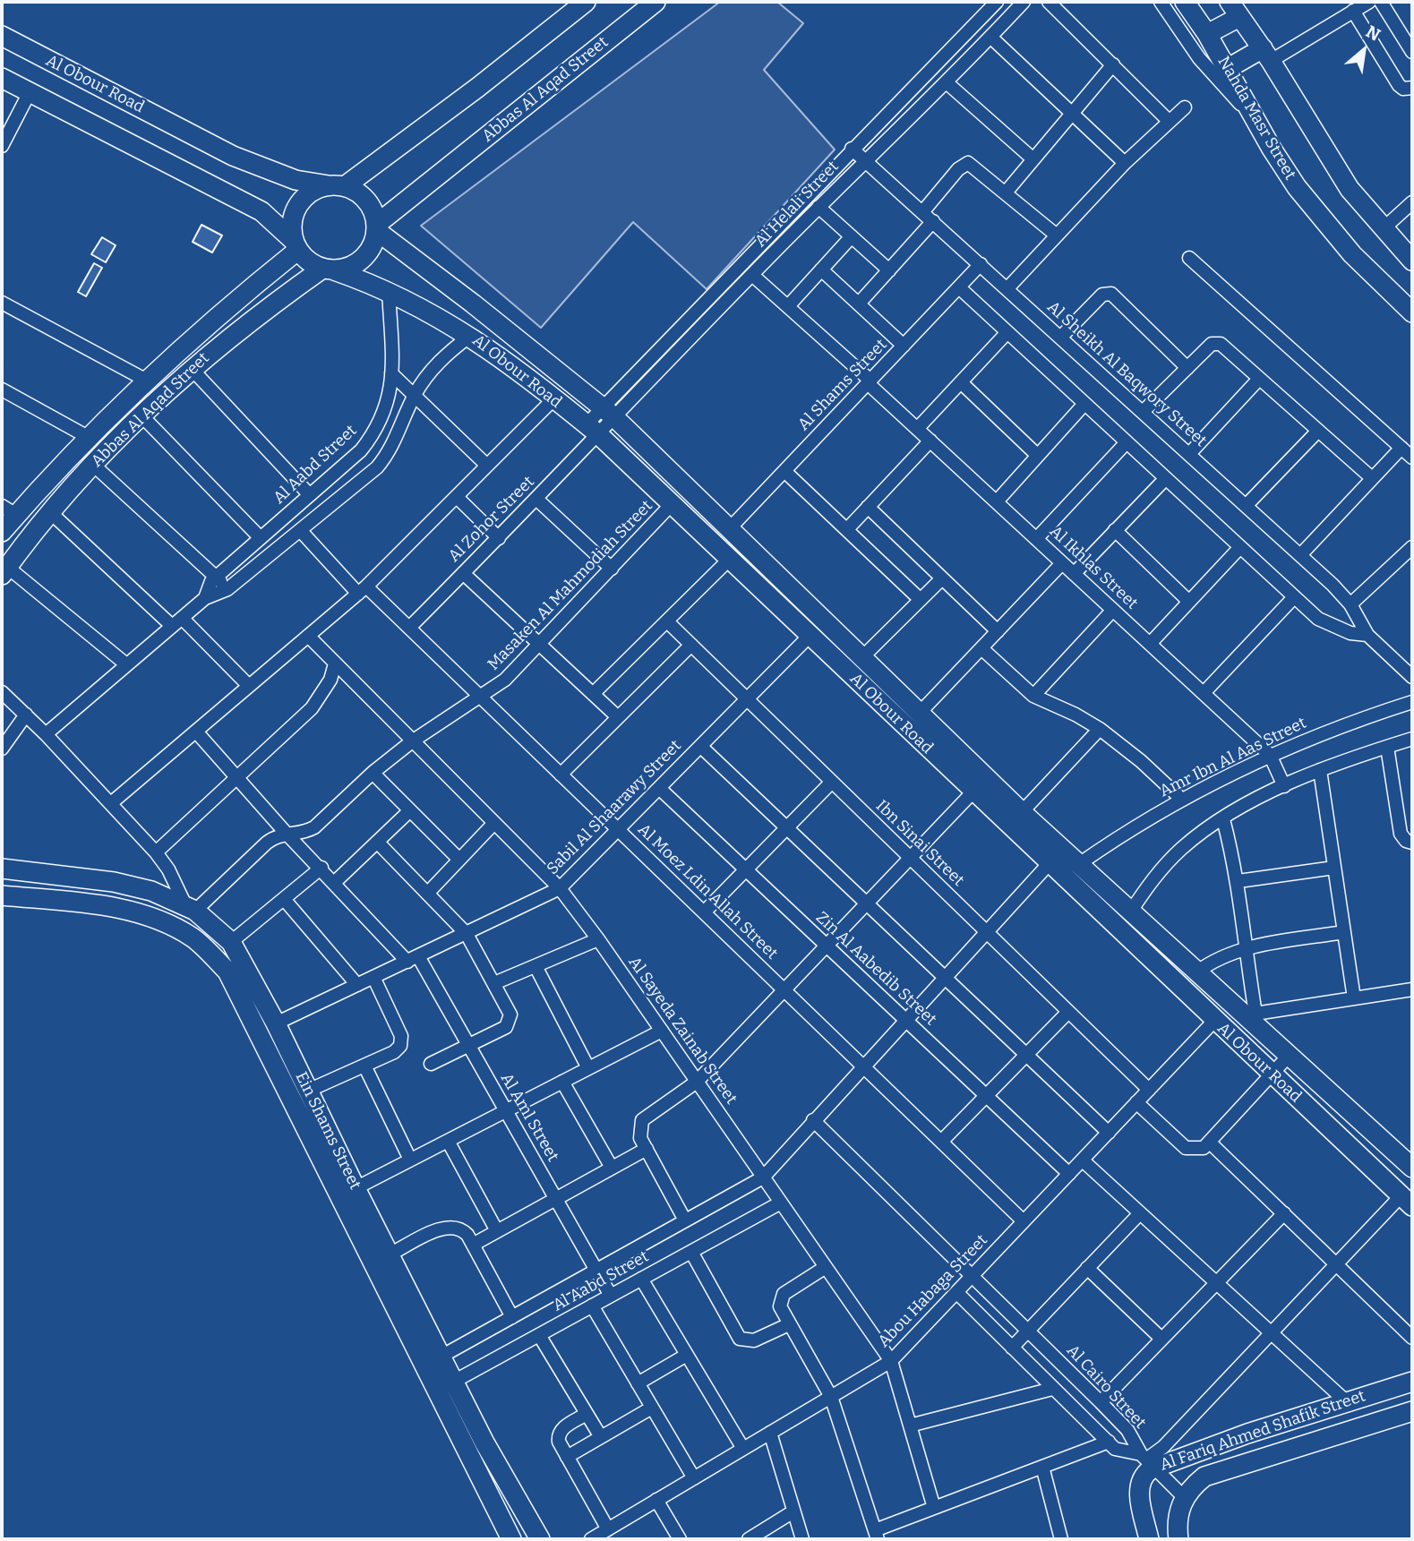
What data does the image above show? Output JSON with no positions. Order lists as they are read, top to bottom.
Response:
{
  "streets": {
    "street": [
      "Al Obour Road",
      "Abbas Al Aqad Street",
      "Nahda Masr Street",
      "Al Helali Street",
      "Al Sheikh Al Baqwory Street",
      "Al Shams Street",
      "Al Aabd Street",
      "Al Zohor Street",
      "Al Ikhlas Street",
      "Masaken Al Mahmodiah Street",
      "Amr Ibn Al Aas Street",
      "Sabil Al Shaarawy Street",
      "Ibn Sinai Street",
      "Al Moez Ldin Allah Street",
      "Zin Al Aabedib Street",
      "Al Sayeda Zainab Street",
      "Al Aml Street",
      "Ein Shams Street",
      "Abou Habaga Street",
      "Al Cairo Street",
      "Al Fariq Ahmed Shafik Street"
    ]
  },
  "crossings": [
    ["Al Obour Road", "Abbas Al Aqad Street"],
    ["Al Obour Road", "Al Helali Street"],
    ["Al Obour Road", "Al Shams Street"],
    ["Al Obour Road", "Al Aabd Street"],
    ["Al Obour Road", "Al Zohor Street"],
    ["Al Obour Road", "Masaken Al Mahmodiah Street"],
    ["Al Obour Road", "Amr Ibn Al Aas Street"],
    ["Al Obour Road", "Sabil Al Shaarawy Street"],
    ["Al Obour Road", "Abou Habaga Street"],
    ["Al Helali Street", "Al Sheikh Al Baqwory Street"],
    ["Al Helali Street", "Al Zohor Street"],
    ["Al Helali Street", "Al Ikhlas Street"],
    ["Al Sheikh Al Baqwory Street", "Al Shams Street"],
    ["Al Shams Street", "Al Ikhlas Street"],
    ["Al Aabd Street", "Ibn Sinai Street"],
    ["Al Aabd Street", "Al Moez Ldin Allah Street"],
    ["Al Aabd Street", "Zin Al Aabedib Street"],
    ["Al Aabd Street", "Al Sayeda Zainab Street"],
    ["Al Aabd Street", "Al Aml Street"],
    ["Al Aabd Street", "Ein Shams Street"],
    ["Al Aabd Street", "Al Cairo Street"],
    ["Al Zohor Street", "Al Moez Ldin Allah Street"],
    ["Al Ikhlas Street", "Amr Ibn Al Aas Street"],
    ["Masaken Al Mahmodiah Street", "Al Moez Ldin Allah Street"],
    ["Masaken Al Mahmodiah Street", "Al Sayeda Zainab Street"],
    ["Masaken Al Mahmodiah Street", "Al Aml Street"],
    ["Masaken Al Mahmodiah Street", "Ein Shams Street"],
    ["Sabil Al Shaarawy Street", "Ibn Sinai Street"],
    ["Sabil Al Shaarawy Street", "Al Moez Ldin Allah Street"],
    ["Sabil Al Shaarawy Street", "Zin Al Aabedib Street"],
    ["Sabil Al Shaarawy Street", "Al Sayeda Zainab Street"],
    ["Sabil Al Shaarawy Street", "Al Aml Street"],
    ["Sabil Al Shaarawy Street", "Ein Shams Street"],
    ["Ibn Sinai Street", "Abou Habaga Street"],
    ["Al Moez Ldin Allah Street", "Abou Habaga Street"],
    ["Zin Al Aabedib Street", "Abou Habaga Street"],
    ["Al Sayeda Zainab Street", "Abou Habaga Street"],
    ["Abou Habaga Street", "Al Cairo Street"],
    ["Al Cairo Street", "Al Fariq Ahmed Shafik Street"]
  ],
  "north": "top right"
}
